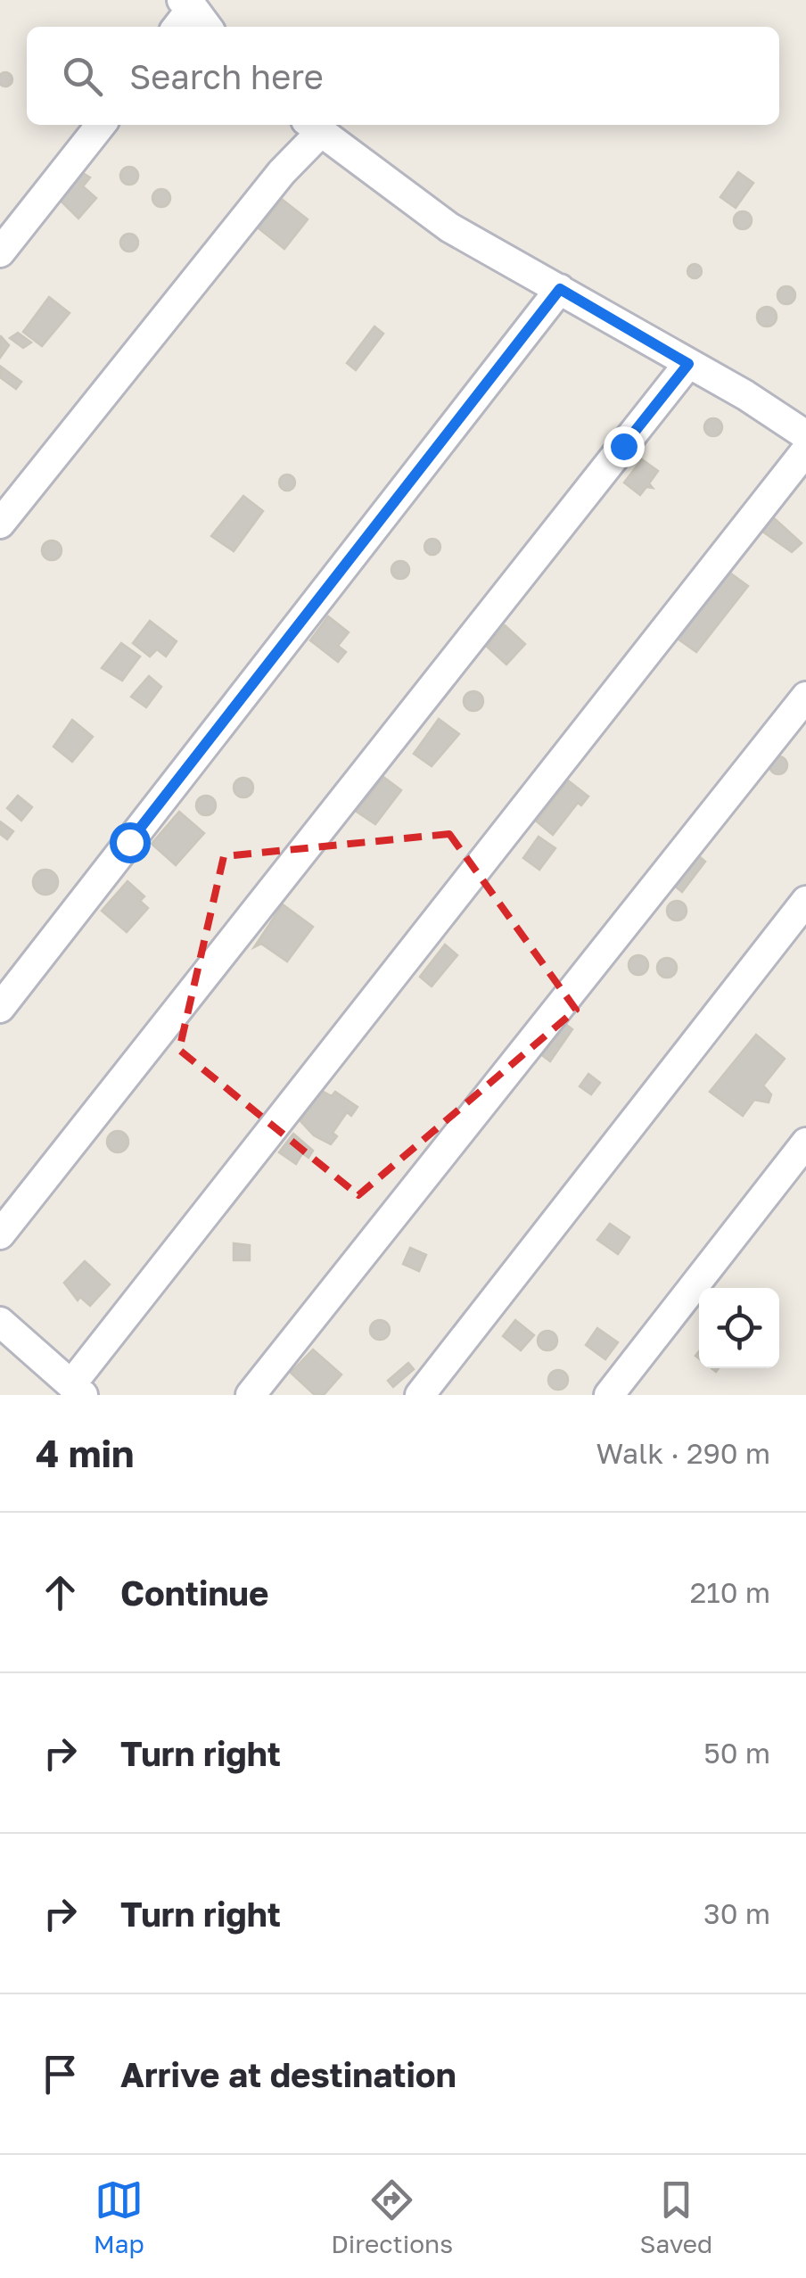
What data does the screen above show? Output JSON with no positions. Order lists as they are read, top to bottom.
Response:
{
  "page": {
    "search": "Search here",
    "heading": ["4 min", "Walk · 290 m"],
    "list": [
      ["Continue", "210 m"],
      ["Turn right", "50 m"],
      ["Turn right", "30 m"],
      "Arrive at destination"
    ],
    "nav": ["Map", "Directions", "Saved"]
  }
}
